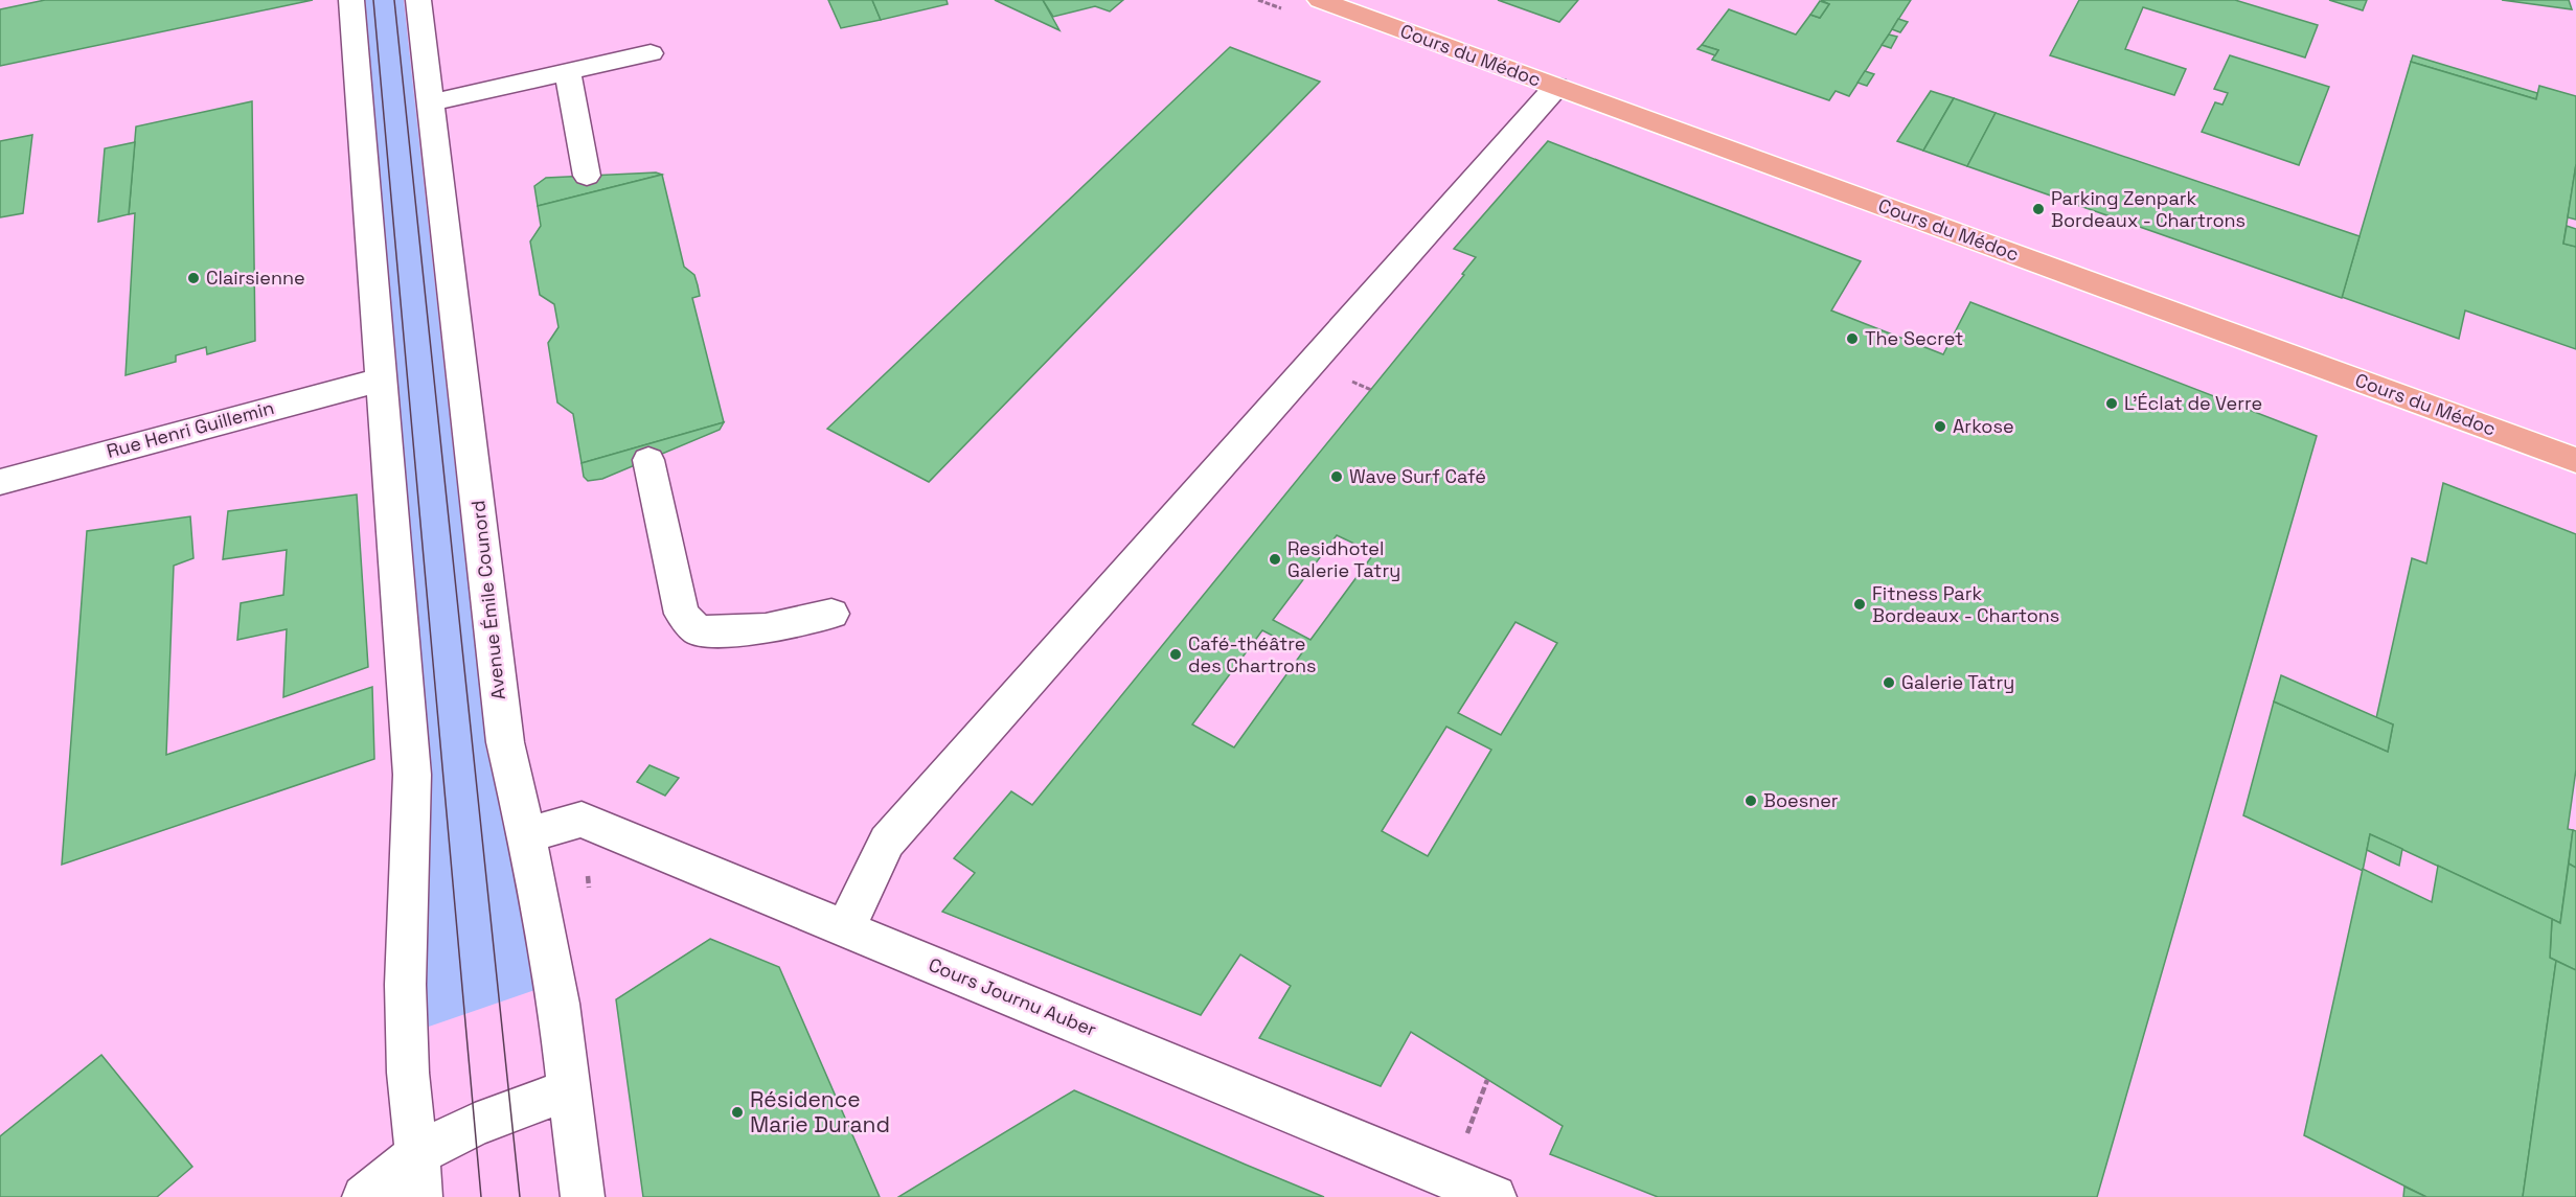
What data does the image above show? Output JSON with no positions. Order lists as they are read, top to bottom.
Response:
{
  "streets": {
    "main road": ["Cours du Médoc"],
    "street": ["Rue Henri Guillemin", "Avenue Émile Counord", "Cours Journu Auber"]
  },
  "crossings": [
    ["Avenue Émile Counord", "Cours Journu Auber"]
  ],
  "places": [
    "Parking Zenpark Bordeaux - Chartrons",
    "Clairsienne",
    "The Secret",
    "L'Éclat de Verre",
    "Arkose",
    "Wave Surf Café",
    "Residhotel Galerie Tatry",
    "Fitness Park Bordeaux - Chartons",
    "Café-théâtre des Chartrons",
    "Galerie Tatry",
    "Boesner",
    "Résidence Marie Durand"
  ]
}
